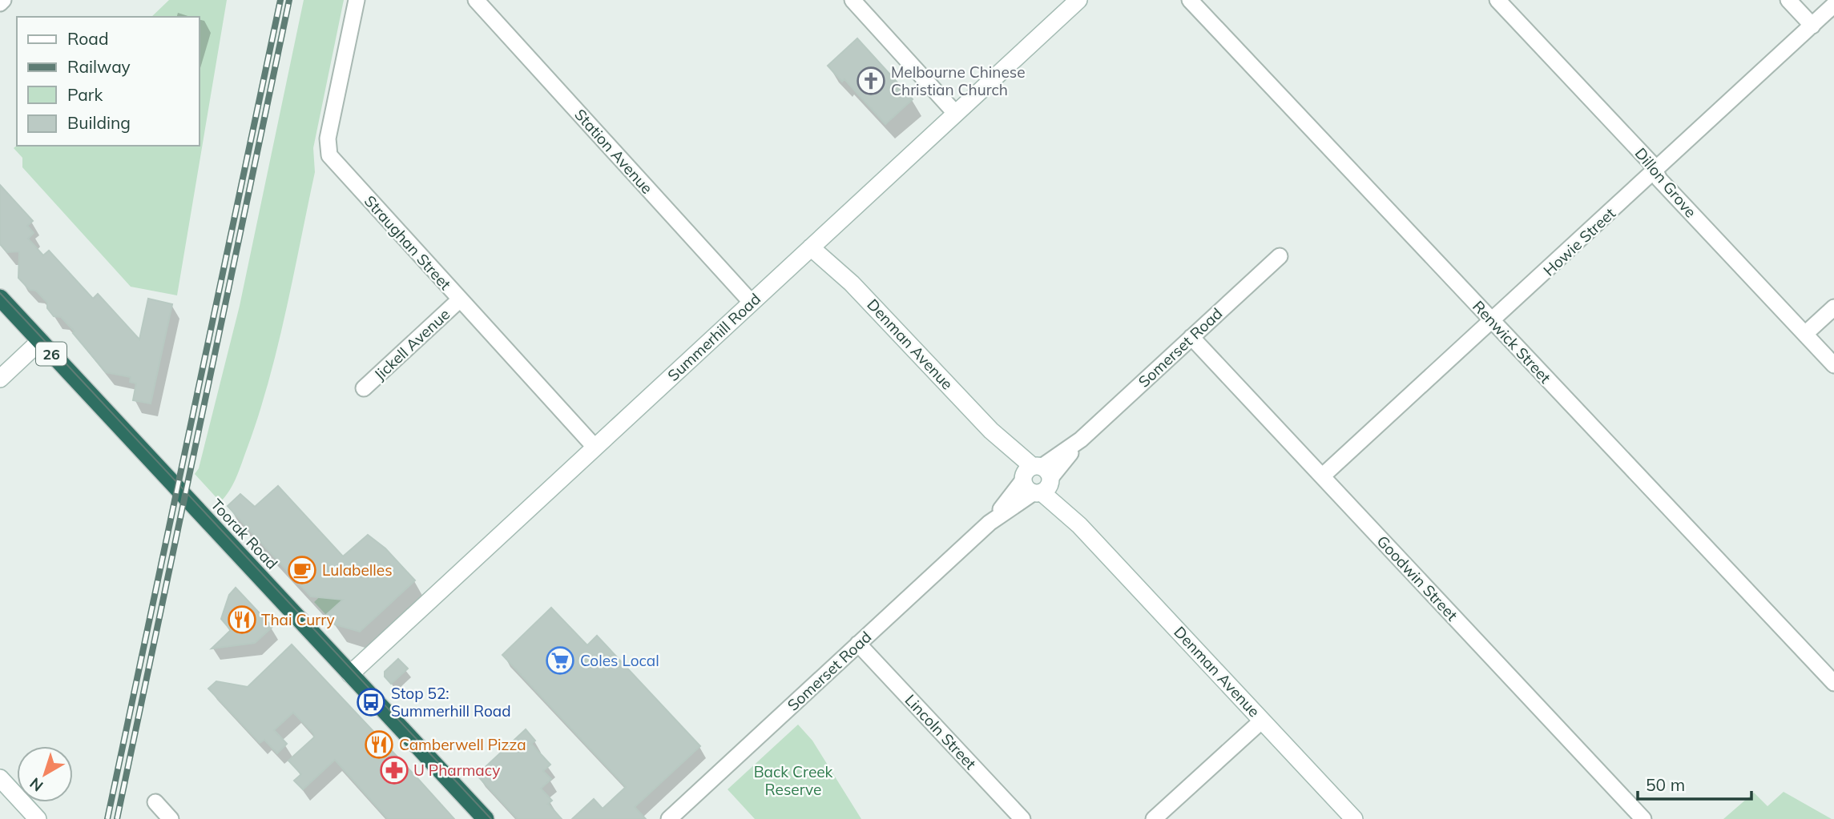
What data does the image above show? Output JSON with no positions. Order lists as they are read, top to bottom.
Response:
{
  "streets": {
    "highway": ["26", "Toorak Road"],
    "main road": ["Summerhill Road", "Denman Avenue"],
    "street": [
      "Station Avenue",
      "Dillon Grove",
      "Howie Street",
      "Straughan Street",
      "Renwick Street",
      "Jickell Avenue",
      "Somerset Road",
      "Goodwin Street",
      "Lincoln Street"
    ]
  },
  "crossings": [
    ["Station Avenue", "Summerhill Road"],
    ["Dillon Grove", "Howie Street"],
    ["Howie Street", "Renwick Street"],
    ["Howie Street", "Goodwin Street"],
    ["Straughan Street", "Summerhill Road"],
    ["Straughan Street", "Jickell Avenue"],
    ["Summerhill Road", "Denman Avenue"],
    ["Summerhill Road", "Toorak Road"],
    ["Denman Avenue", "Somerset Road"],
    ["Somerset Road", "Goodwin Street"],
    ["Somerset Road", "Lincoln Street"]
  ],
  "parks": ["Back Creek Reserve"],
  "places": {
    "church": ["Melbourne Chinese Christian Church"],
    "cafe": ["Lulabelles"],
    "restaurant": ["Thai Curry", "Camberwell Pizza"],
    "supermarket": ["Coles Local"],
    "bus stop": ["Stop 52: Summerhill Road"],
    "pharmacy": ["U Pharmacy"]
  },
  "legend": [
    "Road",
    "Railway",
    "Park",
    "Building"
  ],
  "scale_bar": "50 m",
  "north": "bottom left"
}
